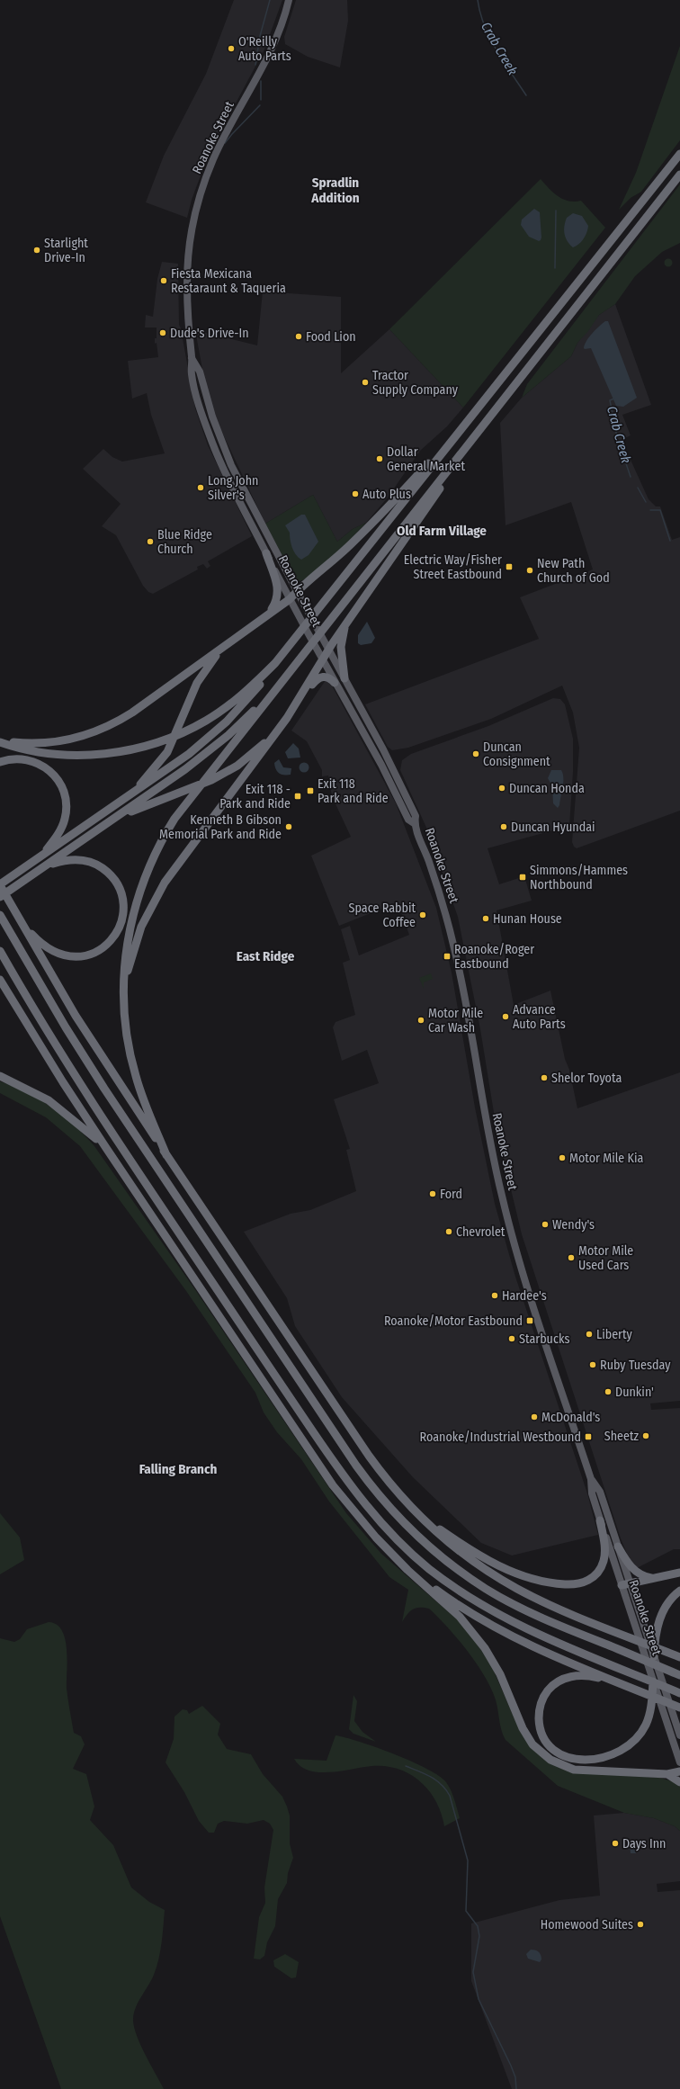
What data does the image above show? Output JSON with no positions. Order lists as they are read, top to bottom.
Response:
{
  "streets": {
    "main road": ["Roanoke Street"]
  },
  "districts": [
    "Spradlin Addition",
    "Old Farm Village",
    "East Ridge",
    "Falling Branch"
  ],
  "water": ["Crab Creek"],
  "places": {
    "other": [
      "O'Reilly Auto Parts",
      "Starlight Drive-In",
      "Fiesta Mexicana Restaraunt & Taqueria",
      "Dude's Drive-In",
      "Food Lion",
      "Tractor Supply Company",
      "Dollar General Market",
      "Long John Silver's",
      "Auto Plus",
      "Blue Ridge Church",
      "New Path Church of God",
      "Duncan Consignment",
      "Duncan Honda",
      "Kenneth B Gibson Memorial Park and Ride",
      "Duncan Hyundai",
      "Space Rabbit Coffee",
      "Hunan House",
      "Advance Auto Parts",
      "Motor Mile Car Wash",
      "Shelor Toyota",
      "Motor Mile Kia",
      "Ford",
      "Wendy's",
      "Chevrolet",
      "Motor Mile Used Cars",
      "Hardee's",
      "Liberty",
      "Starbucks",
      "Ruby Tuesday",
      "Dunkin'",
      "McDonald's",
      "Sheetz",
      "Days Inn",
      "Homewood Suites"
    ],
    "transit": [
      "Electric Way/Fisher Street Eastbound",
      "Exit 118 Park and Ride",
      "Exit 118 - Park and Ride",
      "Simmons/Hammes Northbound",
      "Roanoke/Roger Eastbound",
      "Roanoke/Motor Eastbound",
      "Roanoke/Industrial Westbound"
    ]
  }
}
